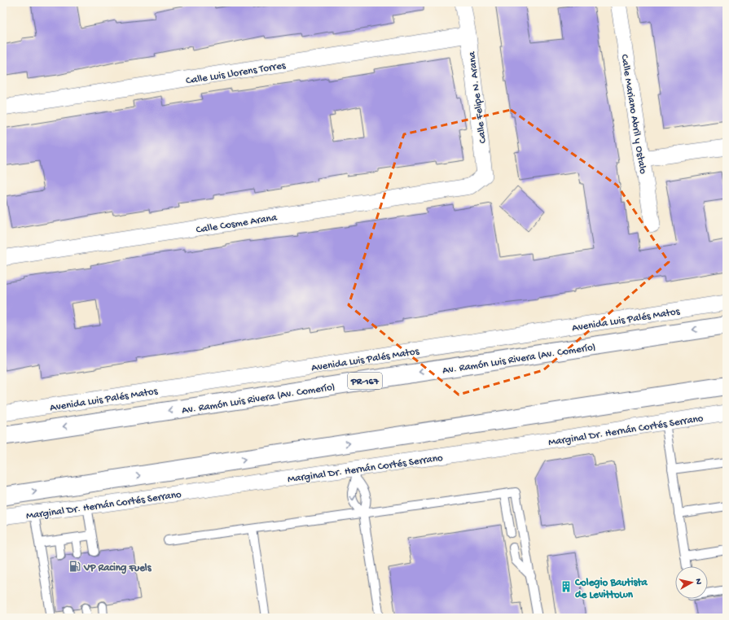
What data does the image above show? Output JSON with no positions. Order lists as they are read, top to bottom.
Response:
{
  "streets": {
    "main road": ["Av. Ramón Luis Rivera (Av. Comerío)", "PR-167"],
    "street": [
      "Calle Luis Llorens Torres",
      "Calle Felipe N. Arana",
      "Calle Mariano Abril y Ostalo",
      "Calle Cosme Arana",
      "Avenida Luis Palés Matos",
      "Marginal Dr. Hernán Cortés Serrano"
    ]
  },
  "crossings": [
    ["Calle Luis Llorens Torres", "Calle Felipe N. Arana"],
    ["Calle Felipe N. Arana", "Calle Cosme Arana"]
  ],
  "places": {
    "fuel station": ["VP Racing Fuels"],
    "building": ["Colegio Bautista de Levittown"]
  },
  "north": "right"
}
